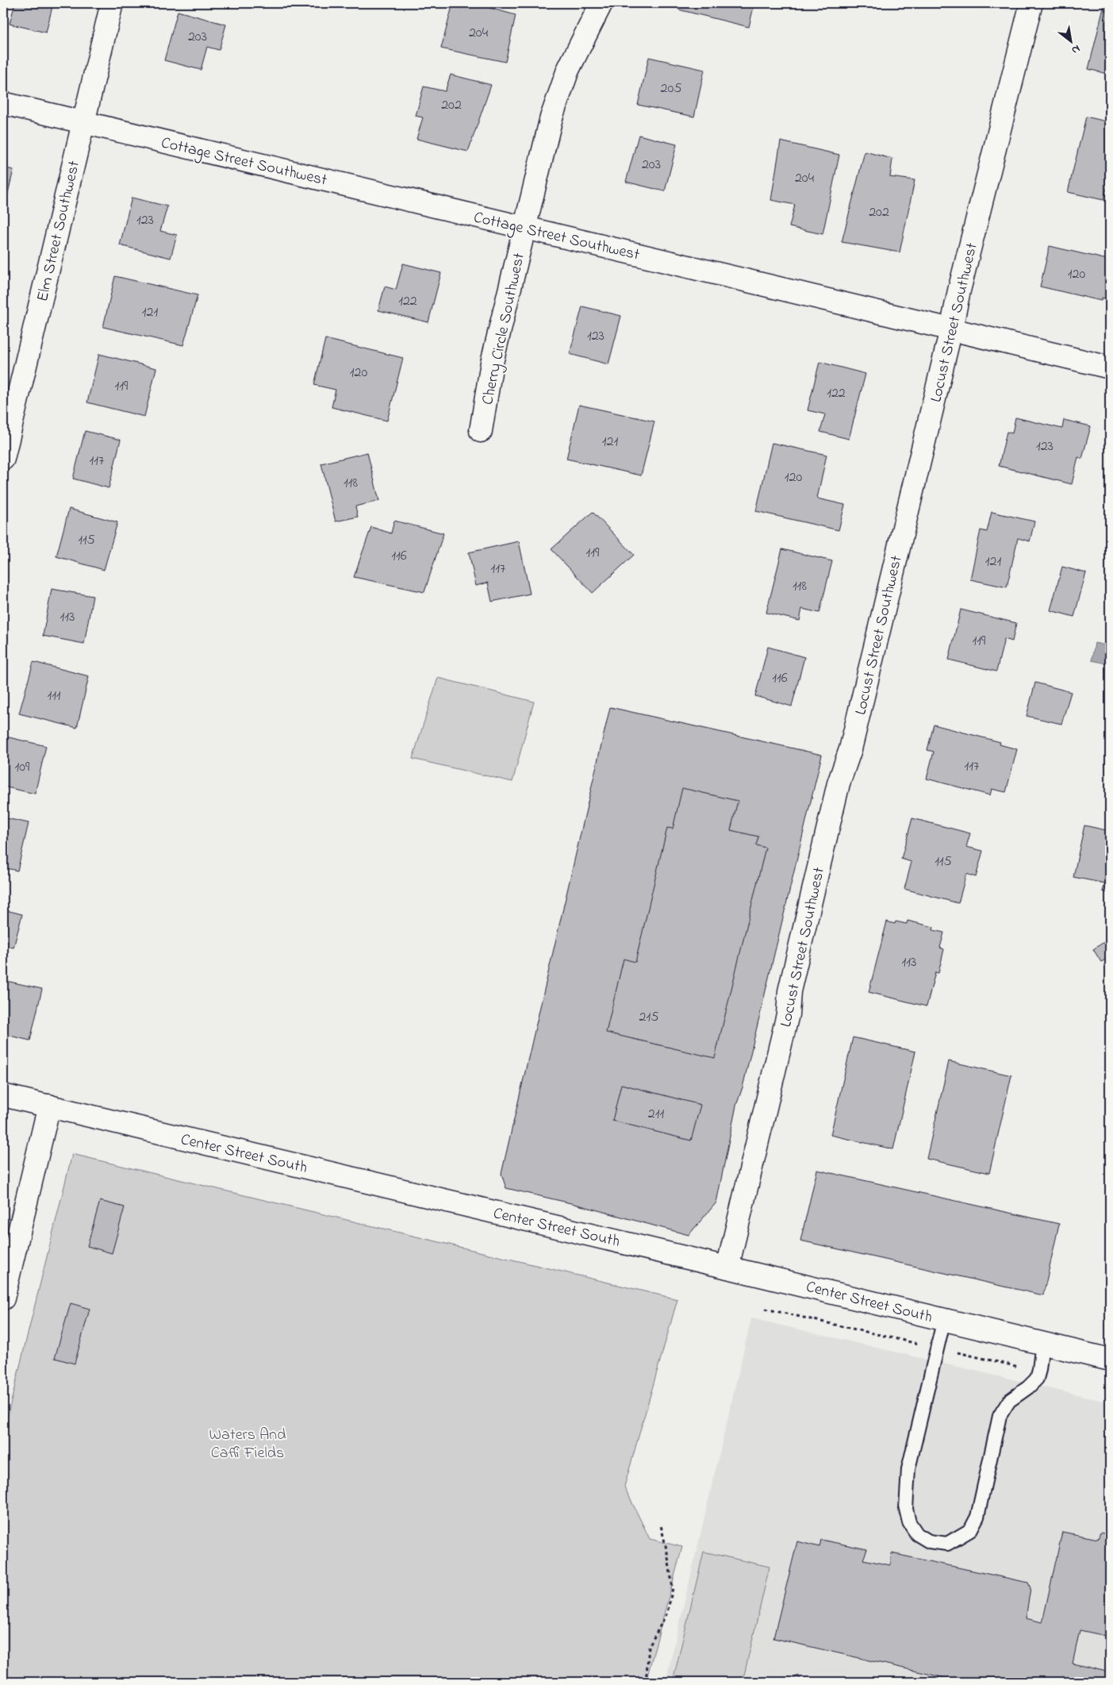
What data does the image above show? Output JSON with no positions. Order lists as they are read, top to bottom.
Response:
{
  "streets": {
    "street": [
      "Cottage Street Southwest",
      "Elm Street Southwest",
      "Locust Street Southwest",
      "Cherry Circle Southwest",
      "Center Street South"
    ]
  },
  "crossings": [
    ["Cottage Street Southwest", "Elm Street Southwest"],
    ["Cottage Street Southwest", "Locust Street Southwest"],
    ["Cottage Street Southwest", "Cherry Circle Southwest"],
    ["Locust Street Southwest", "Center Street South"]
  ],
  "parks": ["Waters And Caffi Fields"],
  "house_numbers": [
    "204",
    "203",
    "205",
    "202",
    "203",
    "204",
    "202",
    "123",
    "120",
    "122",
    "121",
    "123",
    "120",
    "119",
    "122",
    "121",
    "123",
    "117",
    "120",
    "118",
    "115",
    "119",
    "116",
    "121",
    "117",
    "118",
    "113",
    "119",
    "116",
    "111",
    "117",
    "109",
    "115",
    "113",
    "215",
    "211"
  ],
  "north": "bottom right"
}
